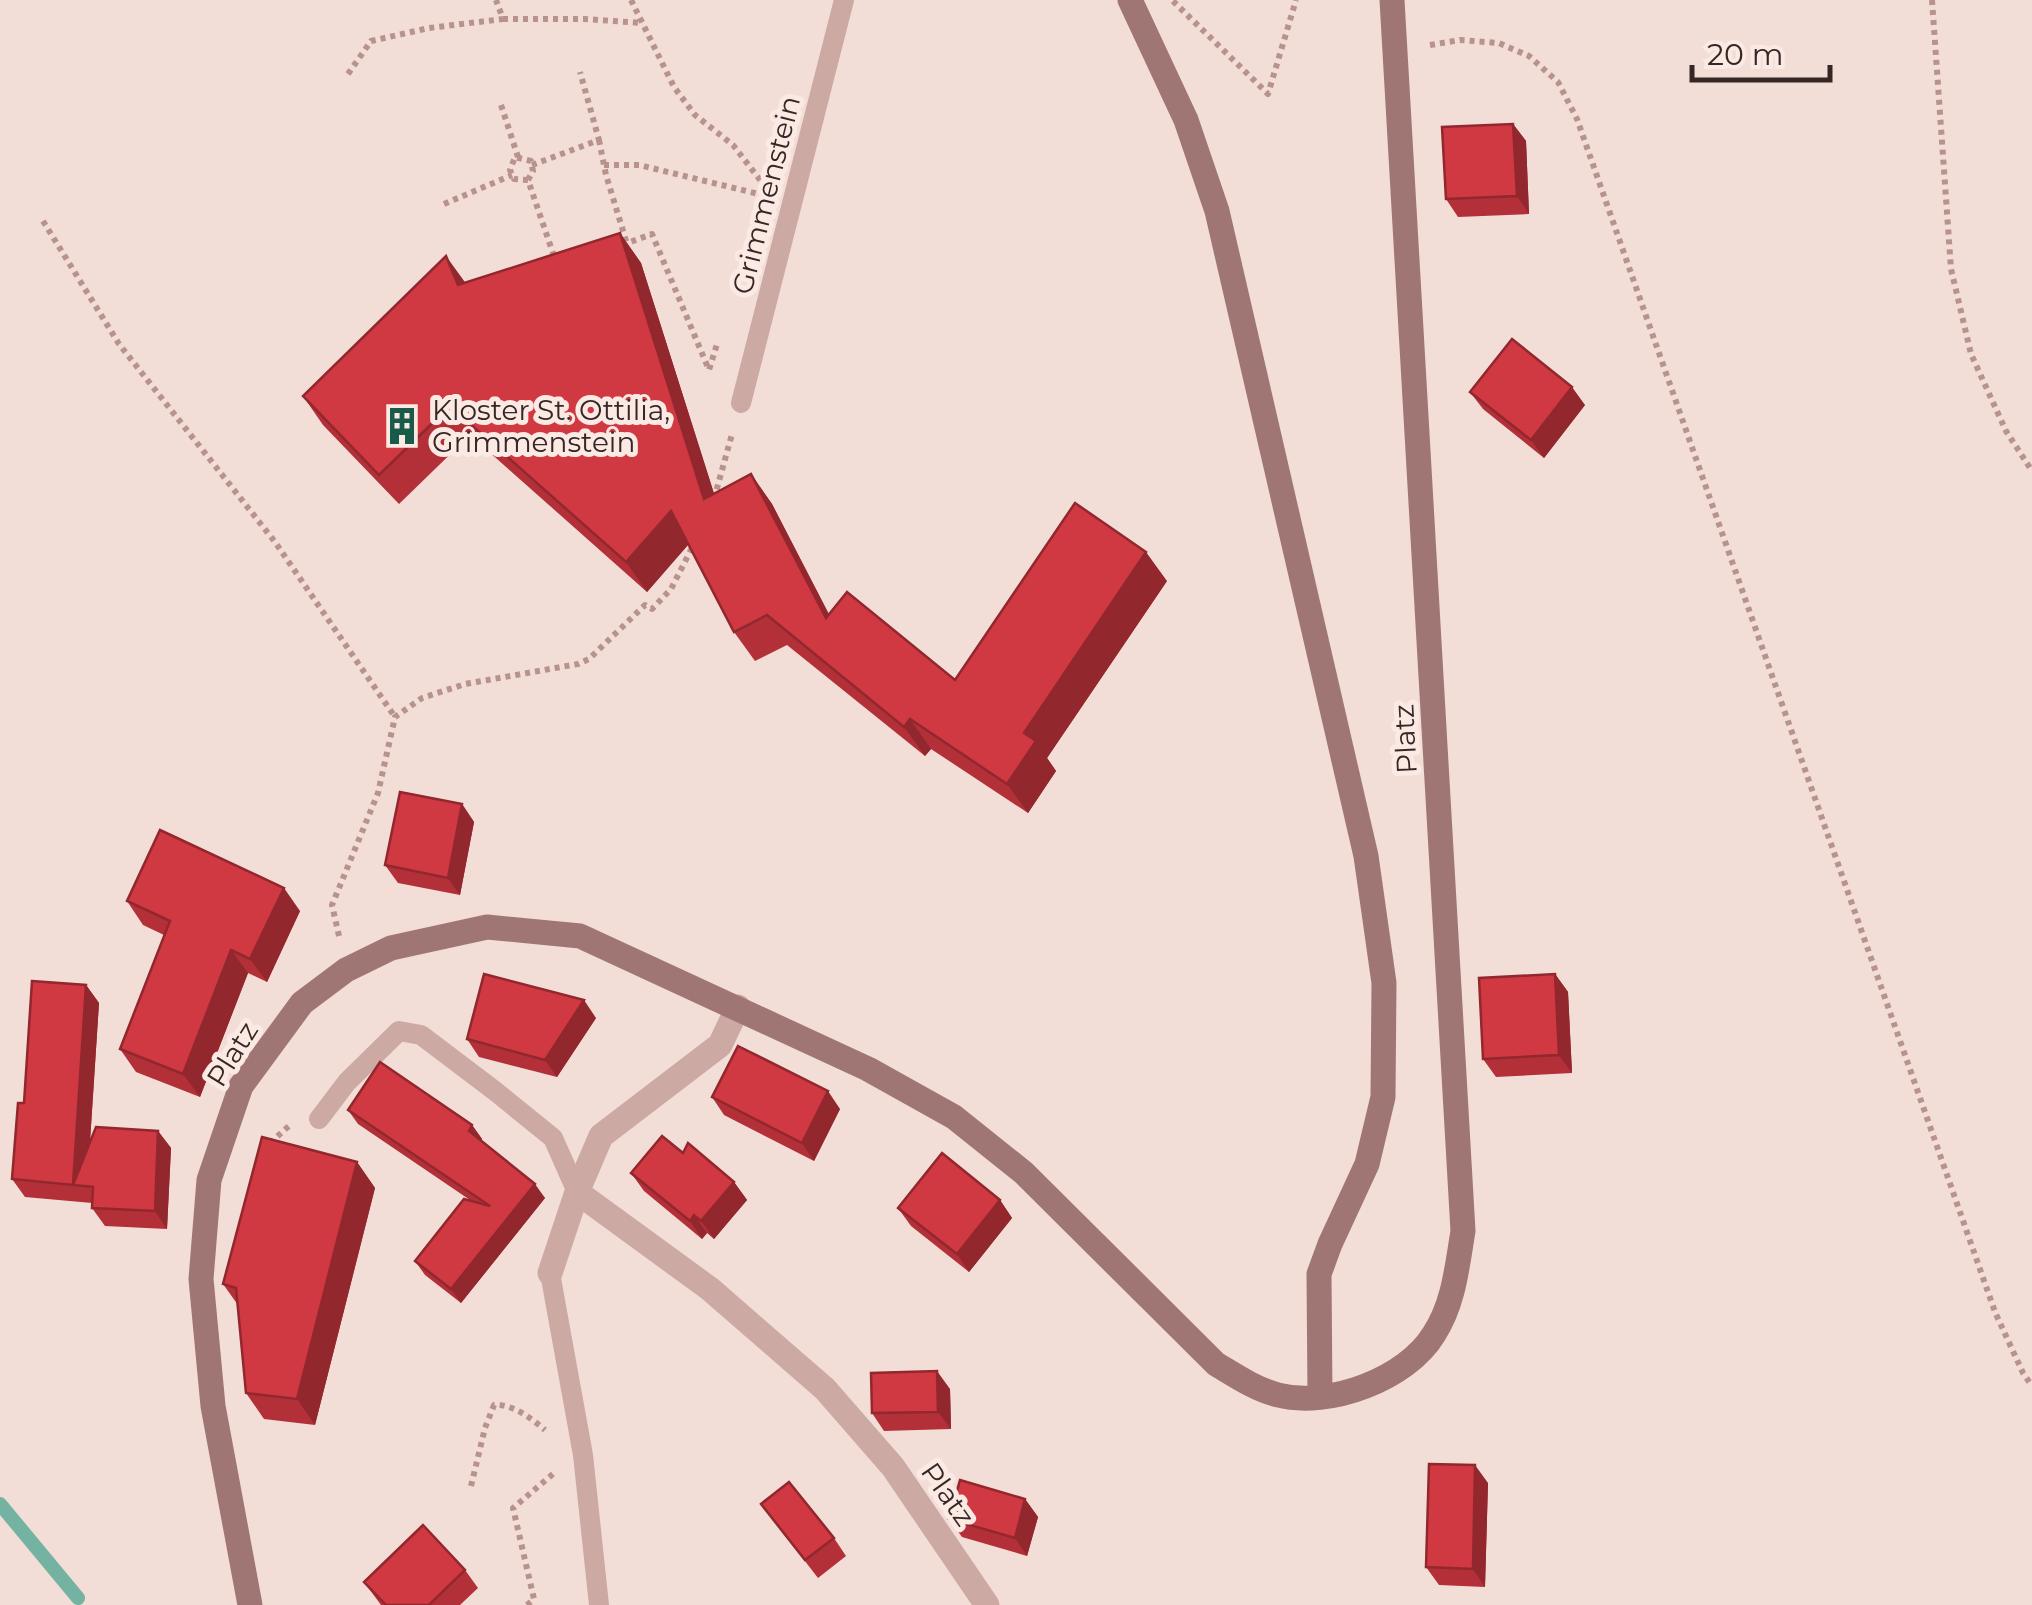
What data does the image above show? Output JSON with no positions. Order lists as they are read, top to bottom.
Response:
{
  "streets": {
    "street": ["Platz"],
    "lane": ["Grimmenstein"]
  },
  "places": {
    "building": ["Kloster St. Ottilia, Grimmenstein"]
  },
  "scale_bar": "20 m"
}
